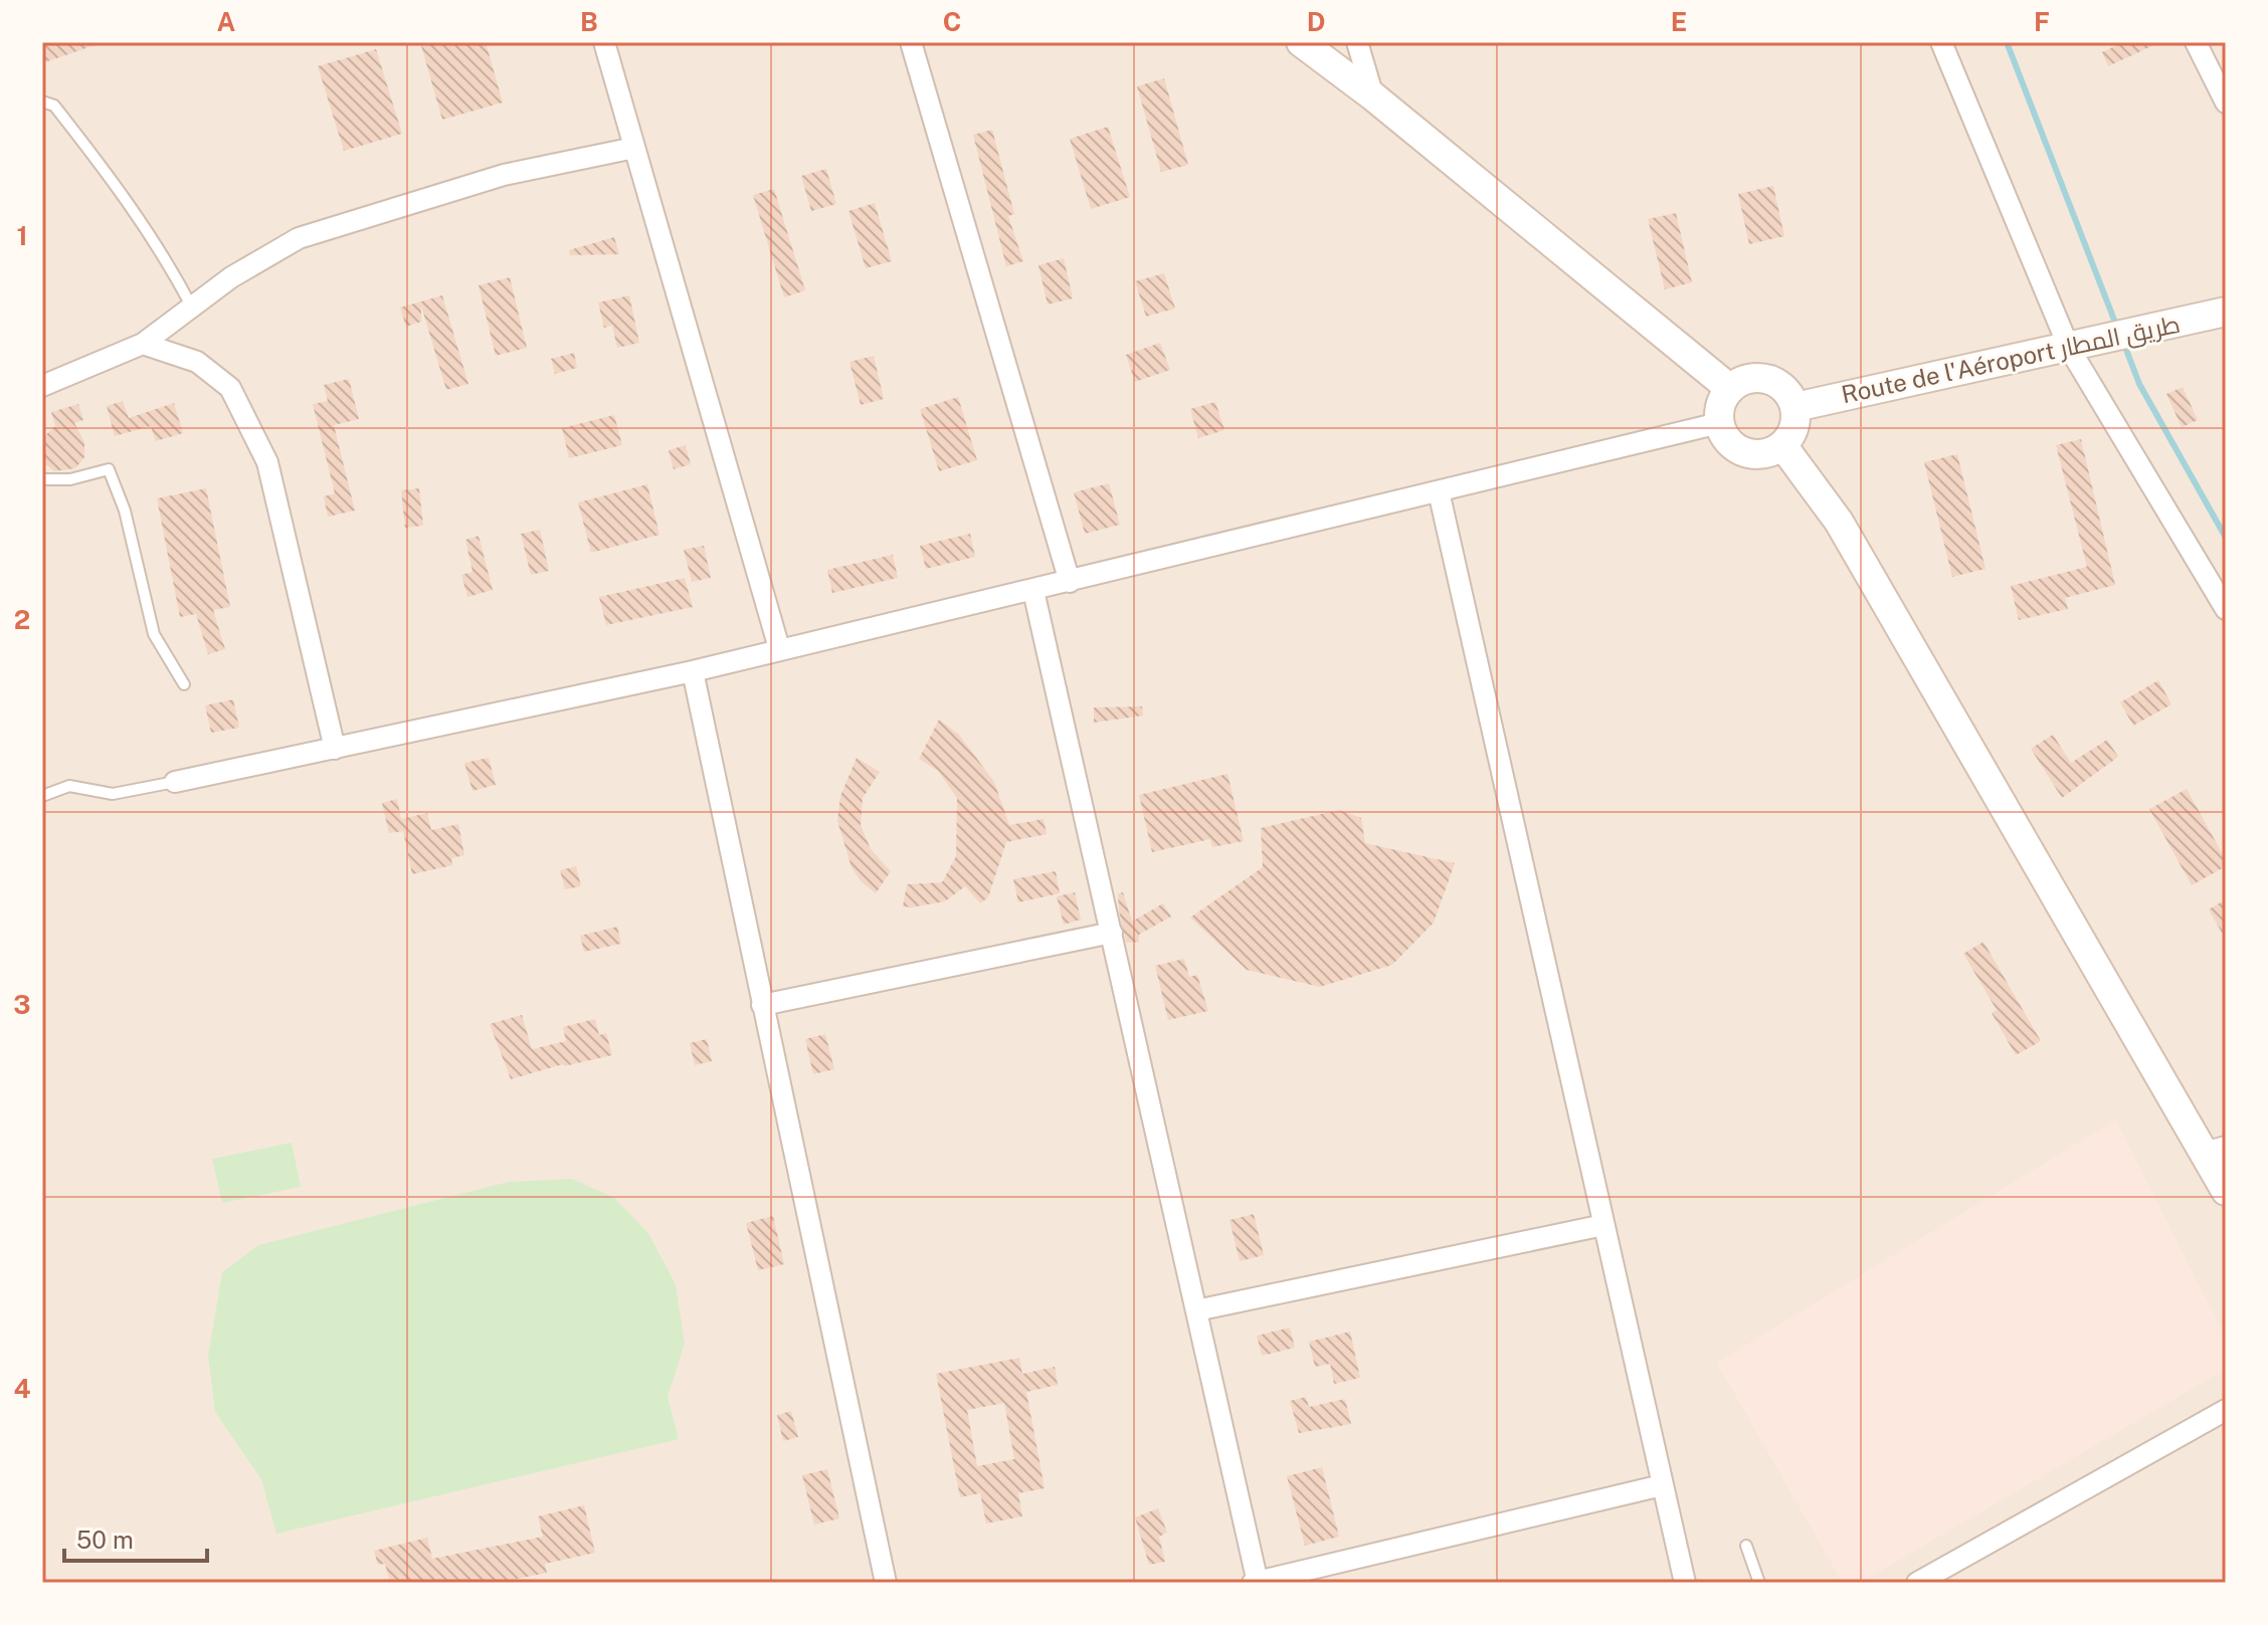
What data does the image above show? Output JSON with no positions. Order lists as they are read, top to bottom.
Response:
{
  "streets": {
    "main road": ["Route de l'Aéroport طريق المطار"]
  },
  "scale_bar": "50 m",
  "grid": {
    "columns": [
      "A",
      "B",
      "C",
      "D",
      "E",
      "F"
    ],
    "rows": [
      "1",
      "2",
      "3",
      "4"
    ]
  }
}
